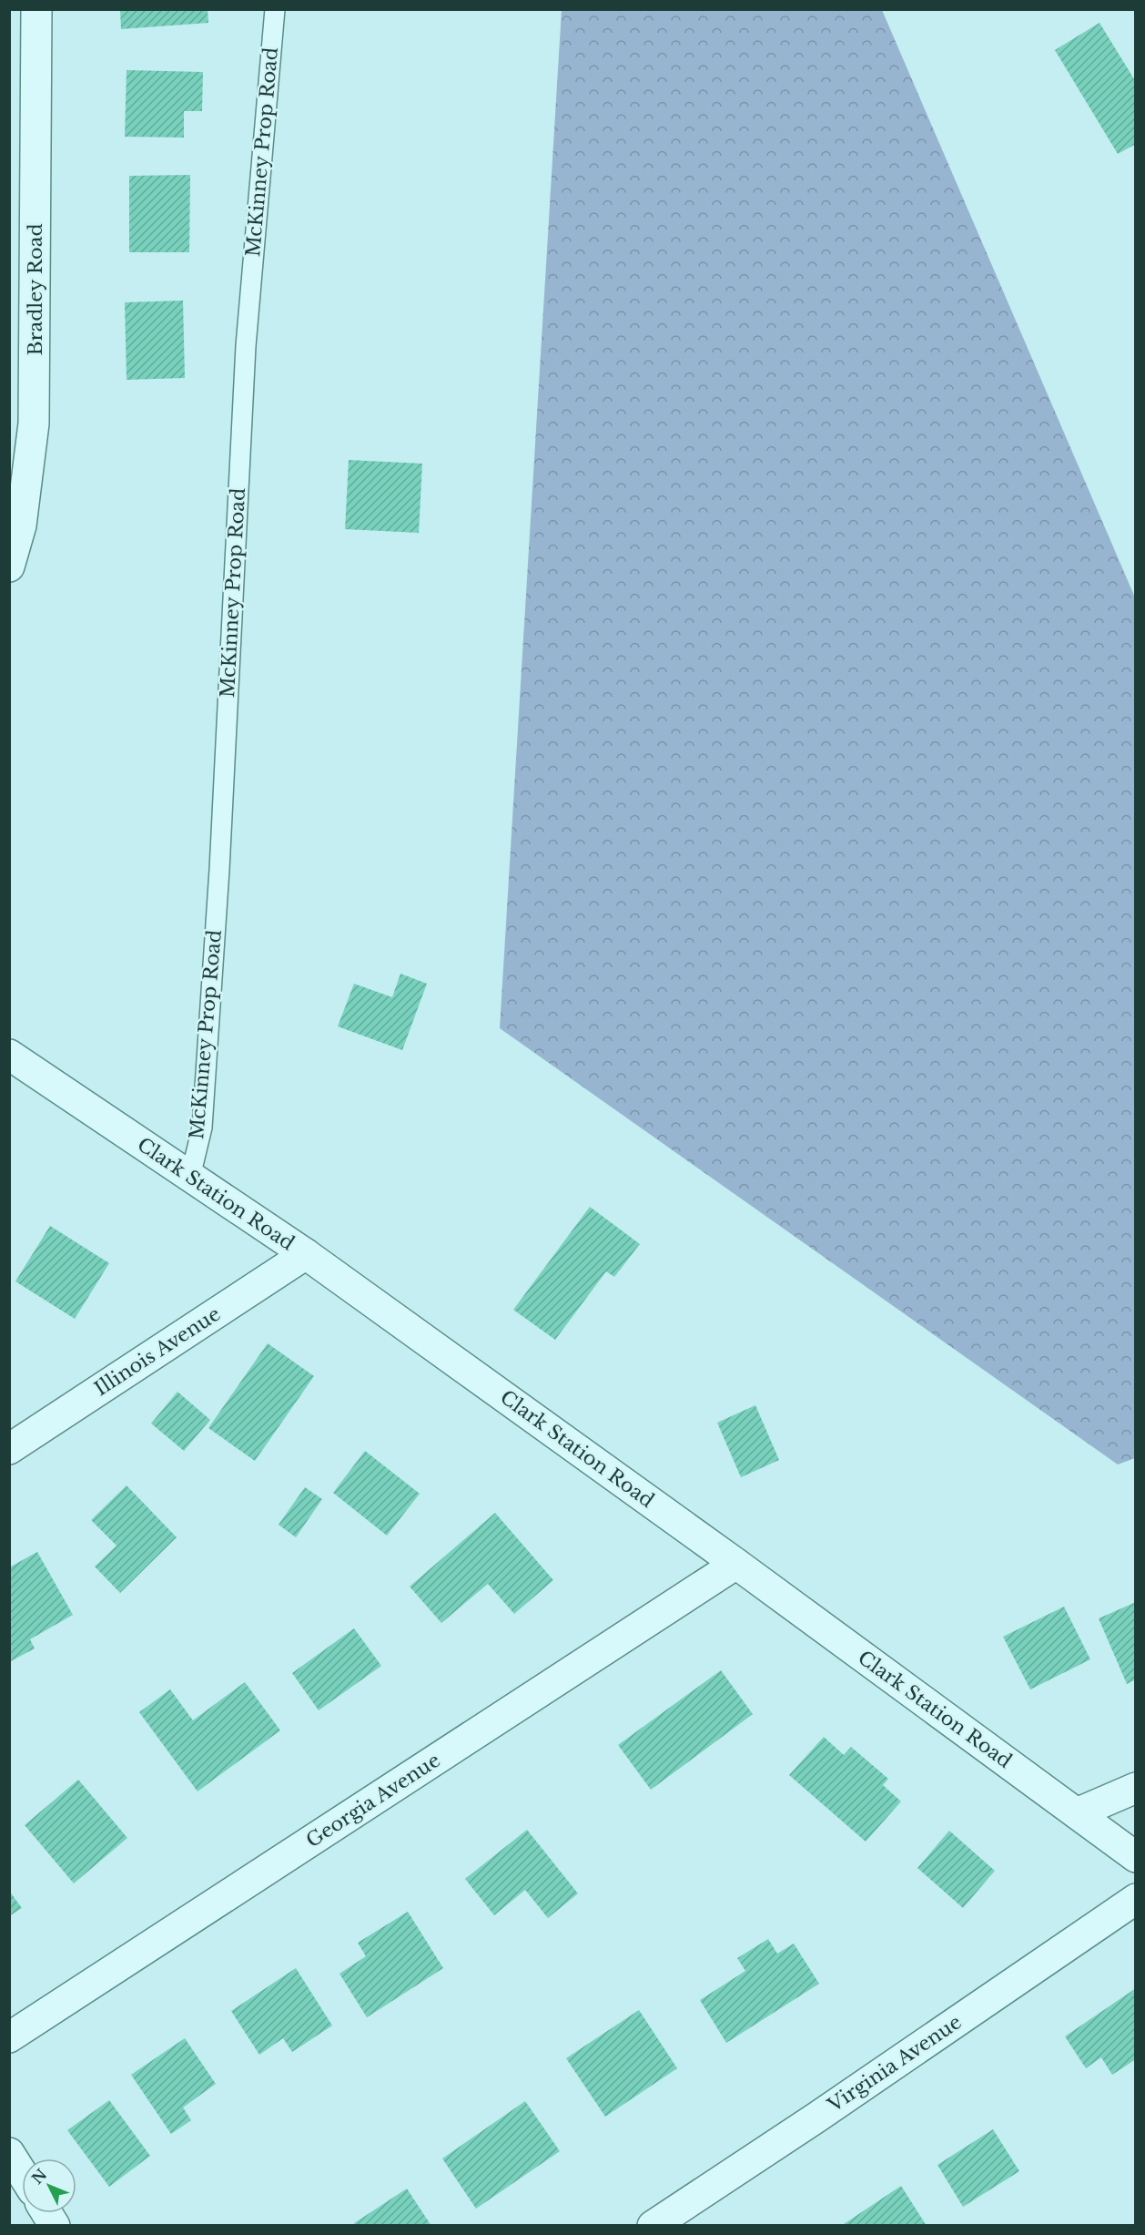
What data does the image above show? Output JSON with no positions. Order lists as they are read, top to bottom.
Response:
{
  "streets": {
    "street": [
      "Bradley Road",
      "Clark Station Road",
      "Illinois Avenue",
      "Georgia Avenue",
      "Virginia Avenue"
    ],
    "lane": ["McKinney Prop Road"]
  },
  "crossings": [
    ["McKinney Prop Road", "Clark Station Road"],
    ["Clark Station Road", "Illinois Avenue"],
    ["Clark Station Road", "Georgia Avenue"]
  ],
  "north": "top left"
}
